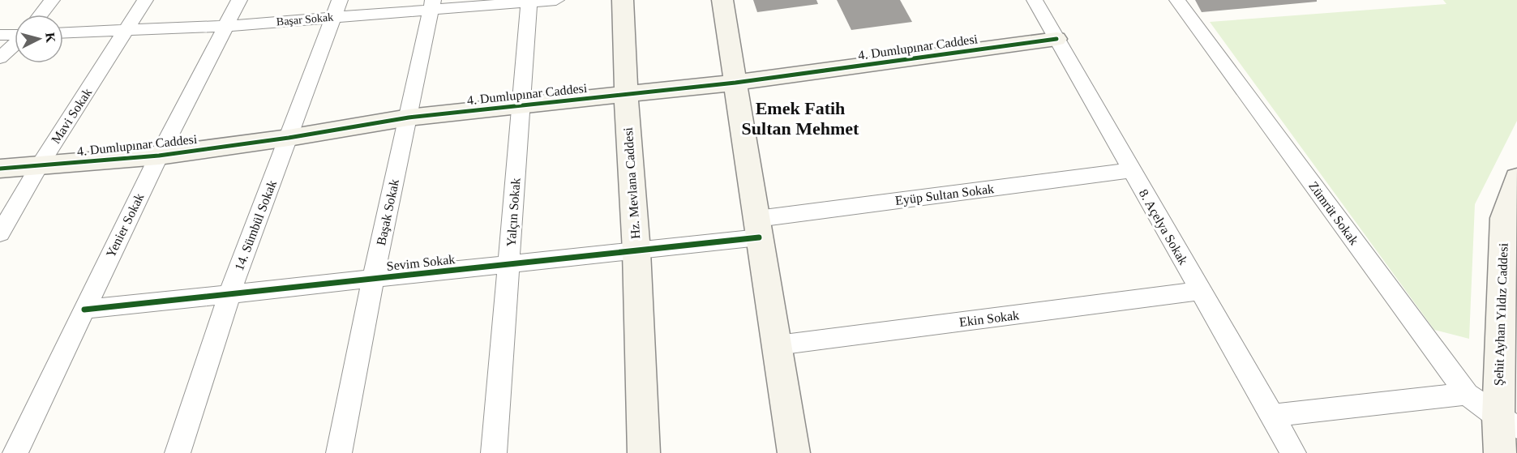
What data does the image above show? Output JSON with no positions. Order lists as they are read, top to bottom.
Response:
{
  "streets": {
    "street": [
      "Başar Sokak",
      "4. Dumlupınar Caddesi",
      "Mavi Sokak",
      "Hz. Mevlana Caddesi",
      "Eyüp Sultan Sokak",
      "Başak Sokak",
      "Yalçın Sokak",
      "Zümrüt Sokak",
      "Yenier Sokak",
      "14. Sümbül Sokak",
      "8. Açelya Sokak",
      "Sevim Sokak",
      "Şehit Ayhan Yıldız Caddesi",
      "Ekin Sokak"
    ]
  },
  "crossings": [
    ["Başar Sokak", "Mavi Sokak"],
    ["Başar Sokak", "Başak Sokak"],
    ["Başar Sokak", "Yalçın Sokak"],
    ["Başar Sokak", "Yenier Sokak"],
    ["Başar Sokak", "14. Sümbül Sokak"],
    ["4. Dumlupınar Caddesi", "Mavi Sokak"],
    ["4. Dumlupınar Caddesi", "Hz. Mevlana Caddesi"],
    ["4. Dumlupınar Caddesi", "Başak Sokak"],
    ["4. Dumlupınar Caddesi", "Yalçın Sokak"],
    ["4. Dumlupınar Caddesi", "Yenier Sokak"],
    ["4. Dumlupınar Caddesi", "14. Sümbül Sokak"],
    ["4. Dumlupınar Caddesi", "8. Açelya Sokak"],
    ["Hz. Mevlana Caddesi", "Sevim Sokak"],
    ["Eyüp Sultan Sokak", "8. Açelya Sokak"],
    ["Eyüp Sultan Sokak", "Sevim Sokak"],
    ["Başak Sokak", "Sevim Sokak"],
    ["Yalçın Sokak", "Sevim Sokak"],
    ["Zümrüt Sokak", "Şehit Ayhan Yıldız Caddesi"],
    ["Yenier Sokak", "Sevim Sokak"],
    ["14. Sümbül Sokak", "Sevim Sokak"],
    ["8. Açelya Sokak", "Ekin Sokak"]
  ],
  "districts": ["Emek Fatih Sultan Mehmet"],
  "north": "right"
}
